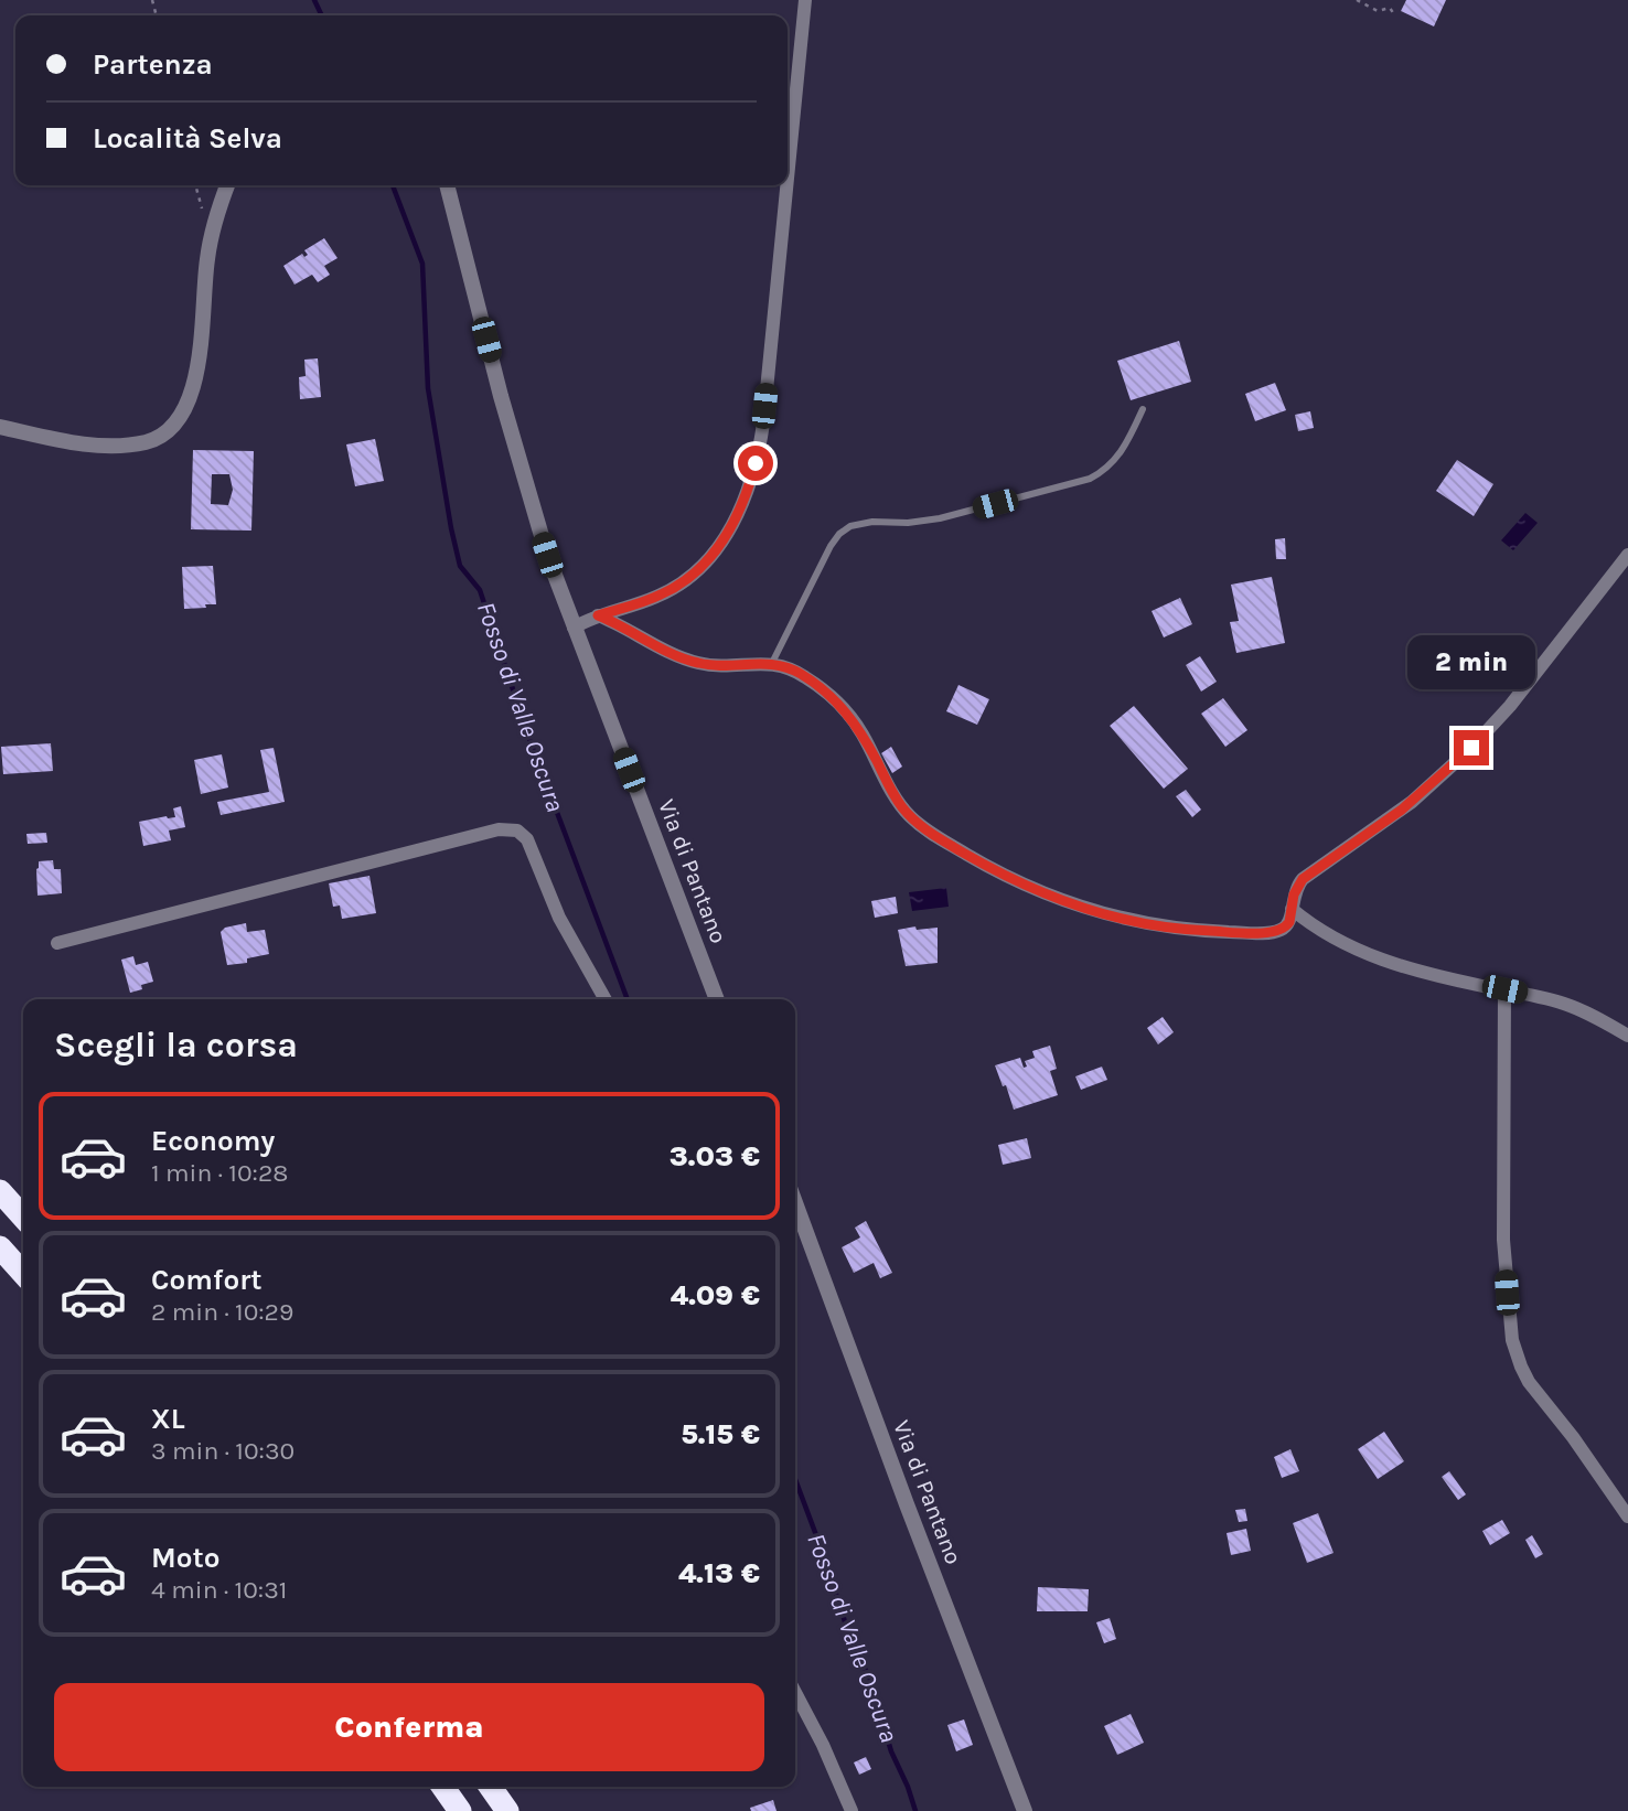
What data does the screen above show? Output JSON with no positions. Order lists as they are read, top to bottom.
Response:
{
  "streets": {
    "street": ["Via di Pantano"]
  },
  "water": ["Fosso di Valle Oscura"],
  "page": {
    "banner": ["Partenza", "Località Selva"],
    "bubble": "2 min",
    "heading": "Scegli la corsa",
    "list": [
      {
        "name": "Economy",
        "note": "1 min · 10:28",
        "value": "3.03 €"
      },
      {
        "name": "Comfort",
        "note": "2 min · 10:29",
        "value": "4.09 €"
      },
      {
        "name": "XL",
        "note": "3 min · 10:30",
        "value": "5.15 €"
      },
      {
        "name": "Moto",
        "note": "4 min · 10:31",
        "value": "4.13 €"
      }
    ],
    "buttons": "Conferma"
  }
}
